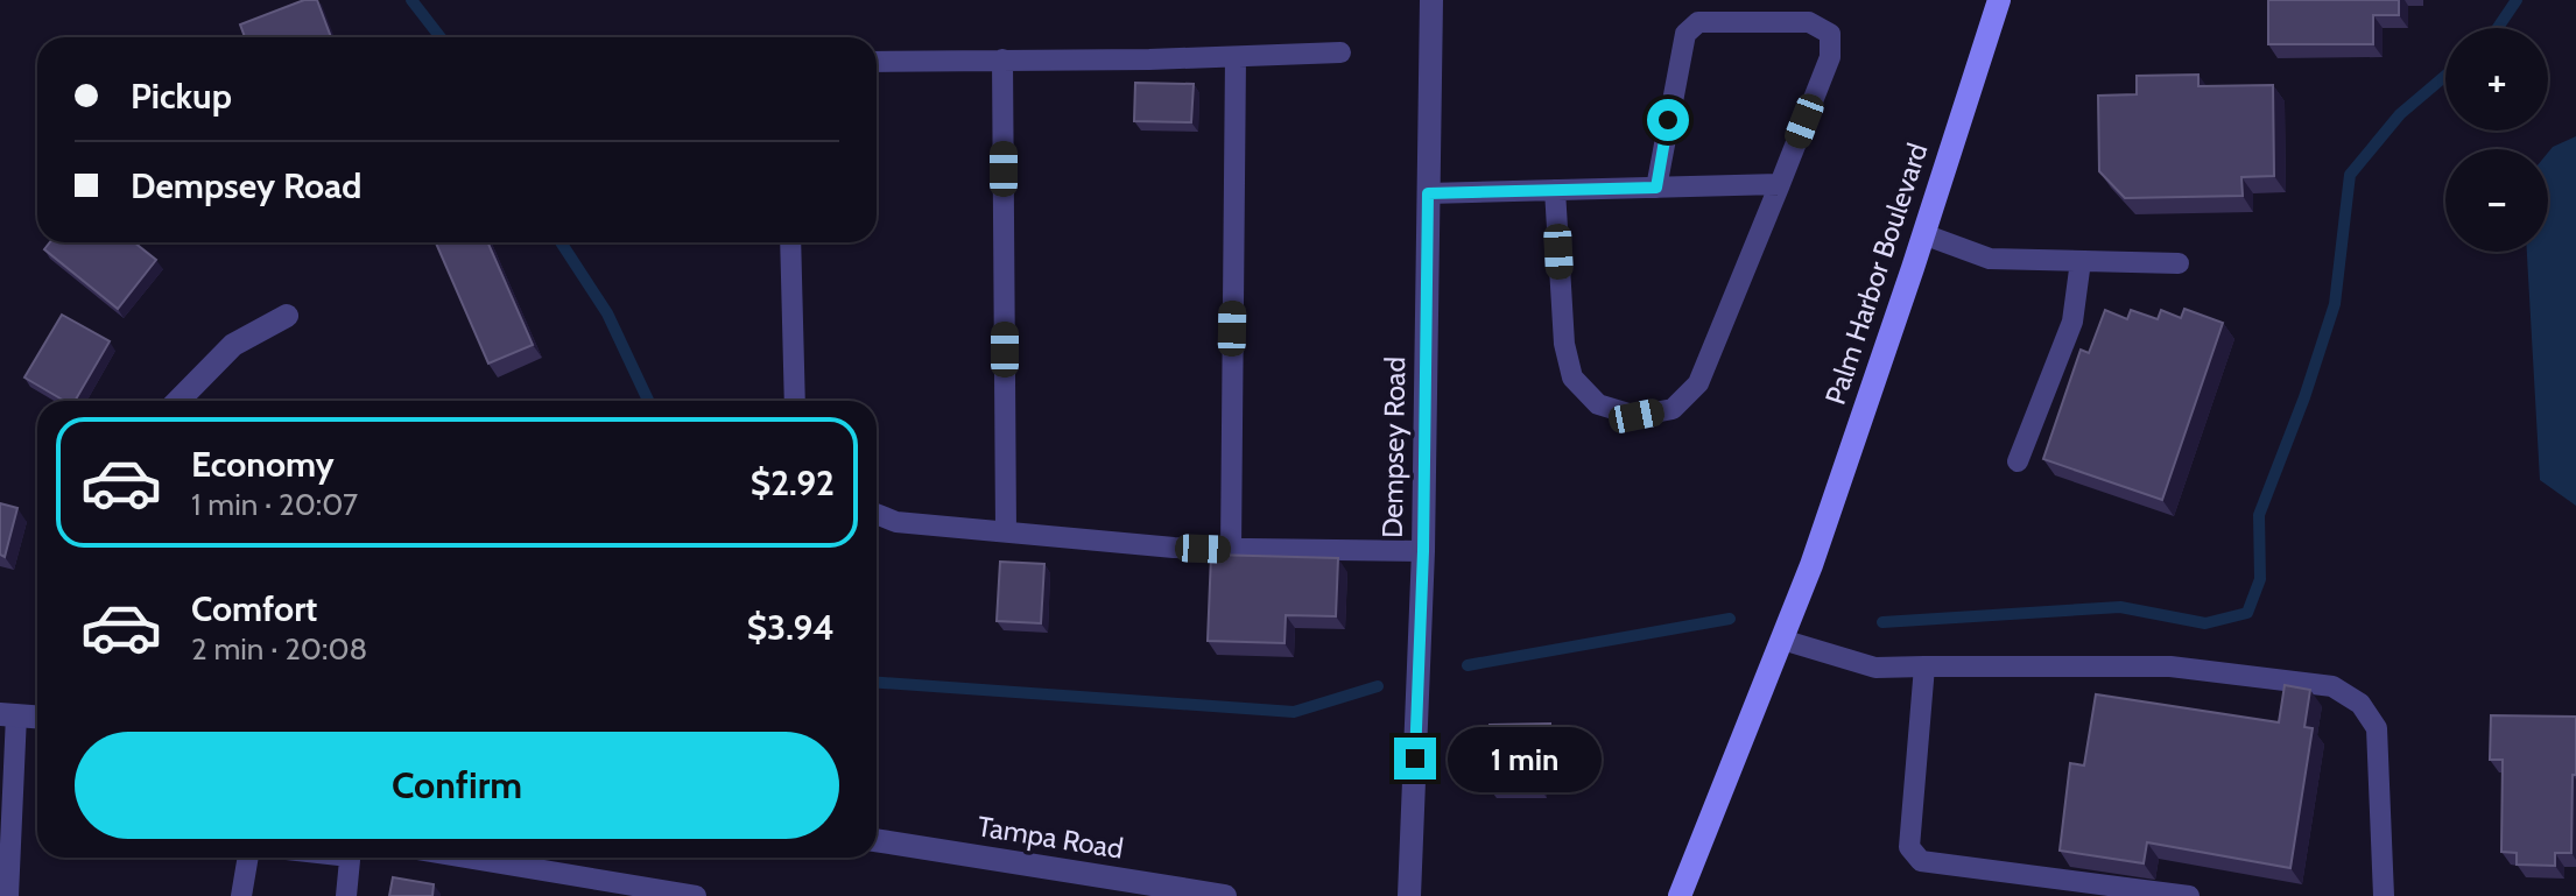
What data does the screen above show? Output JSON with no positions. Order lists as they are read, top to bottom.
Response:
{
  "streets": {
    "main road": ["Palm Harbor Boulevard"],
    "street": ["Dempsey Road", "Tampa Road"]
  },
  "page": {
    "map_buttons": ["+", "−"],
    "banner": ["Pickup", "Dempsey Road"],
    "list": [
      {
        "name": "Economy",
        "note": "1 min · 20:07",
        "value": "$2.92"
      },
      {
        "name": "Comfort",
        "note": "2 min · 20:08",
        "value": "$3.94"
      }
    ],
    "buttons": "Confirm",
    "bubble": "1 min"
  }
}
